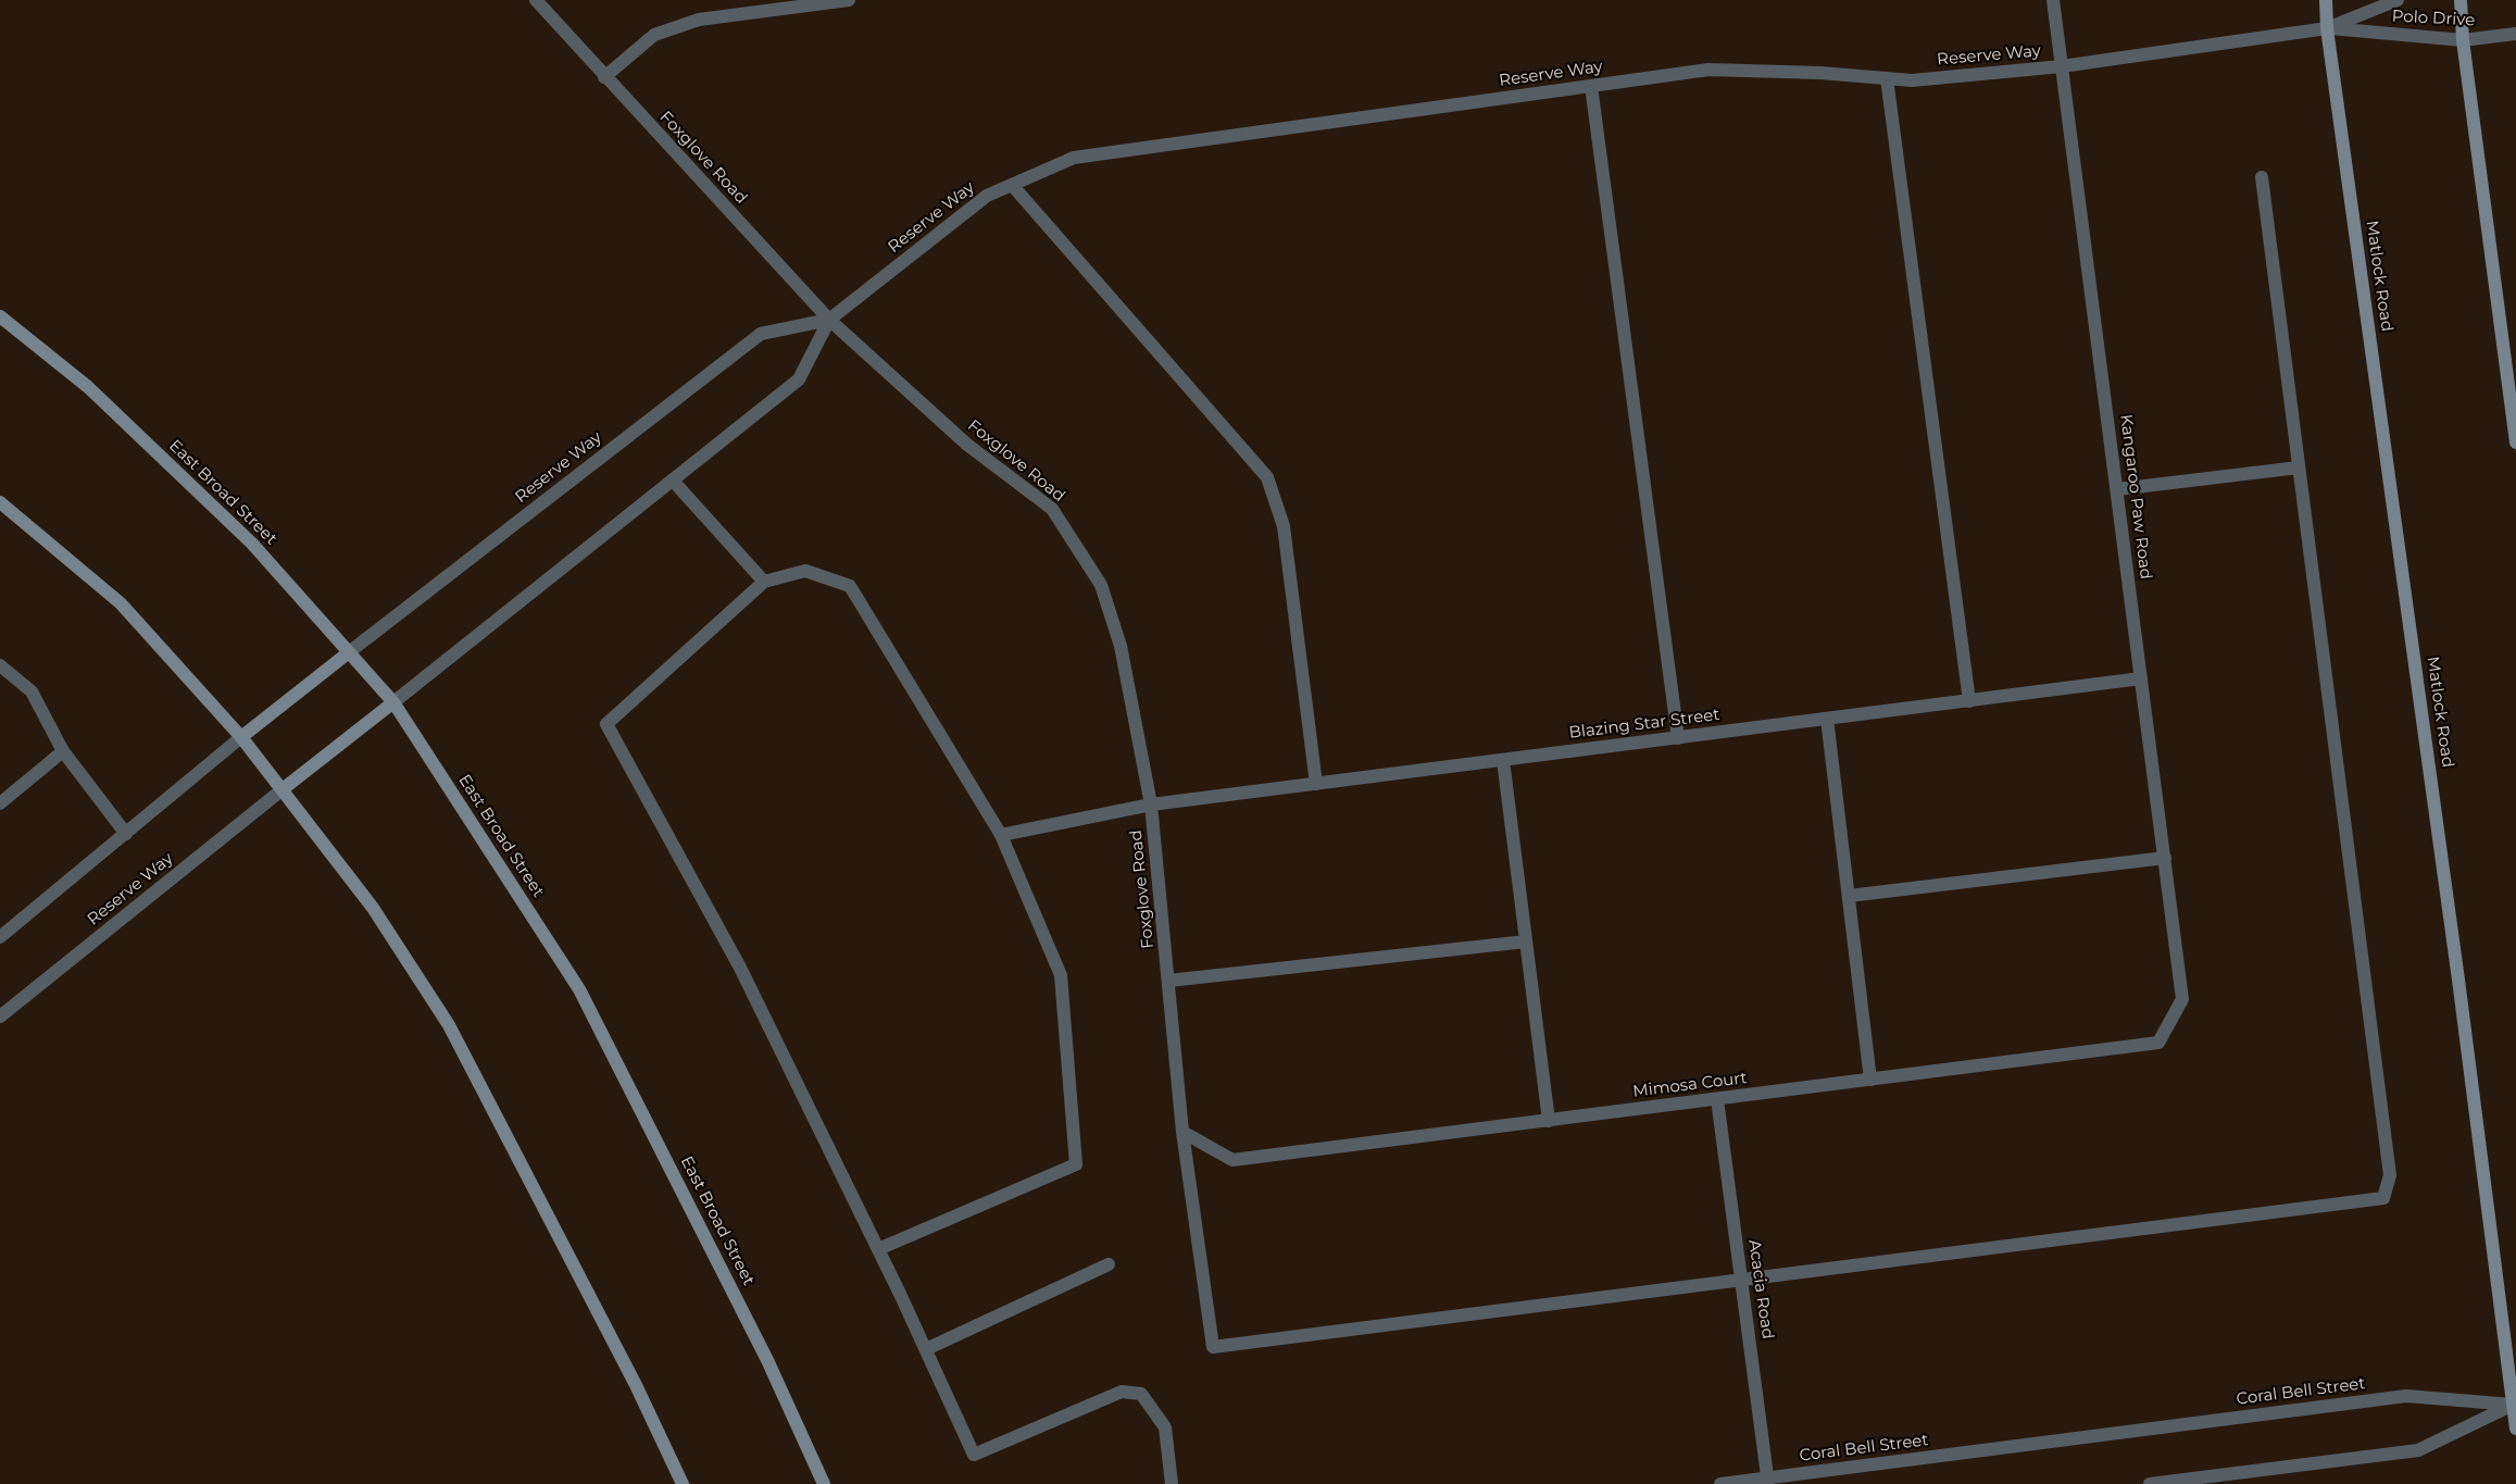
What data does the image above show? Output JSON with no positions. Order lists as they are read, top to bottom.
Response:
{
  "streets": {
    "main road": ["Matlock Road", "East Broad Street"],
    "street": [
      "Polo Drive",
      "Reserve Way",
      "Foxglove Road",
      "Kangaroo Paw Road",
      "Blazing Star Street",
      "Mimosa Court",
      "Acacia Road",
      "Coral Bell Street"
    ]
  },
  "crossings": [
    ["Polo Drive", "Reserve Way"],
    ["Polo Drive", "Matlock Road"],
    ["Reserve Way", "Foxglove Road"],
    ["Reserve Way", "Matlock Road"],
    ["Reserve Way", "East Broad Street"],
    ["Reserve Way", "Kangaroo Paw Road"],
    ["Foxglove Road", "Blazing Star Street"],
    ["Foxglove Road", "Mimosa Court"],
    ["Foxglove Road", "Acacia Road"],
    ["Matlock Road", "Coral Bell Street"],
    ["Kangaroo Paw Road", "Blazing Star Street"],
    ["Kangaroo Paw Road", "Mimosa Court"],
    ["Mimosa Court", "Acacia Road"],
    ["Acacia Road", "Coral Bell Street"]
  ]
}
